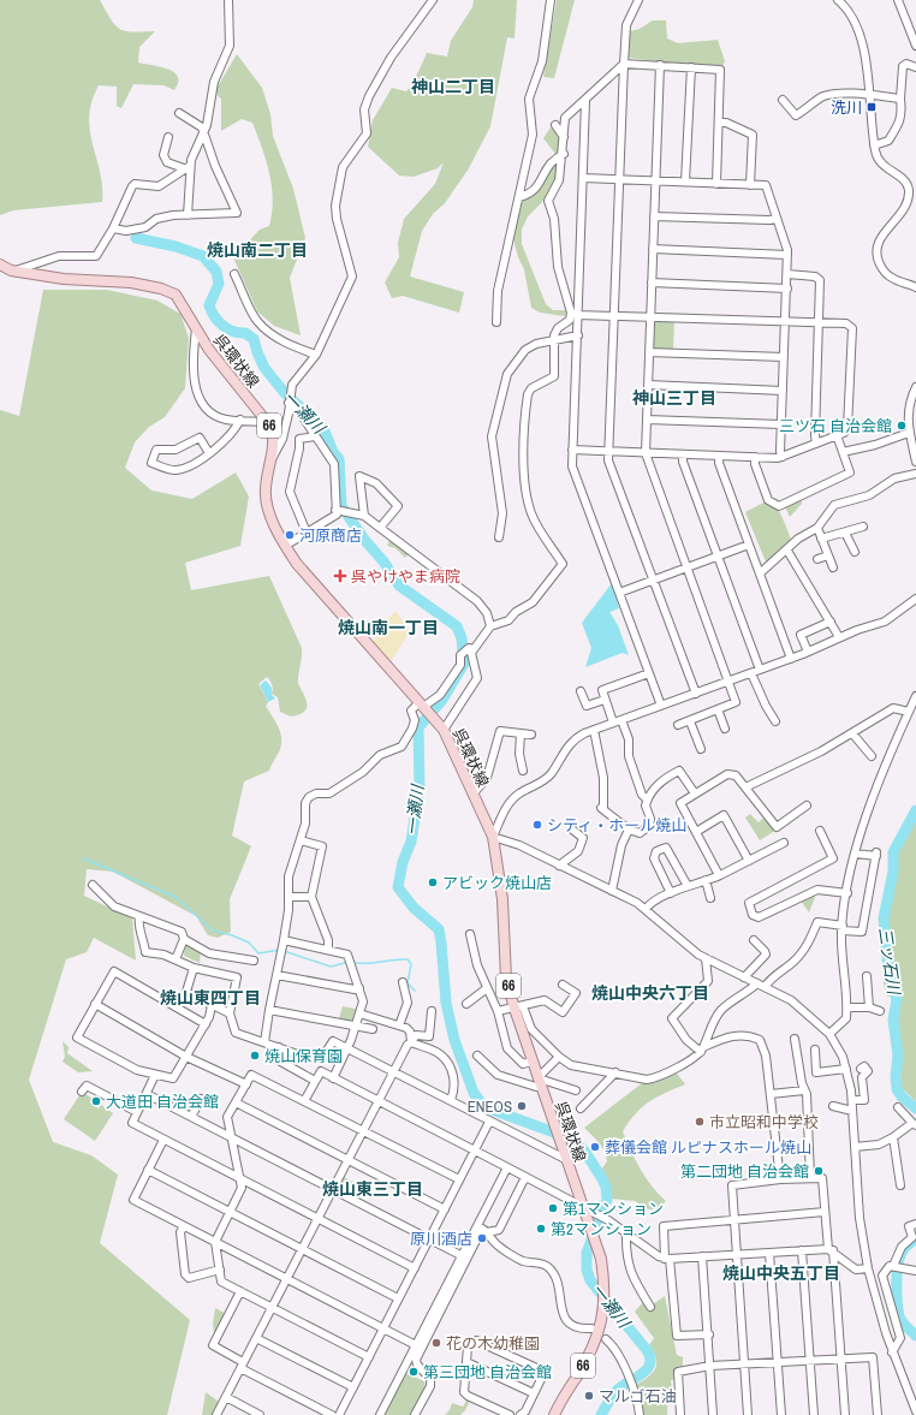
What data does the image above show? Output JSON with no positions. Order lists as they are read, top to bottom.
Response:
{
  "streets": {
    "main road": ["呉環状線", "66"]
  },
  "districts": [
    "神山二丁目",
    "焼山南二丁目",
    "神山三丁目",
    "焼山南一丁目",
    "焼山中央六丁目",
    "焼山東四丁目",
    "焼山東三丁目",
    "焼山中央五丁目"
  ],
  "water": ["一瀬川", "三ッ石川"],
  "places": {
    "transit": ["洗川"],
    "other": [
      "三ツ石 自治会館",
      "河原商店",
      "シティ・ホール焼山",
      "アビック焼山店",
      "焼山保育園",
      "大道田 自治会館",
      "ENEOS",
      "市立昭和中学校",
      "葬儀会館 ルピナスホール焼山",
      "第二団地 自治会館",
      "第1マンション",
      "第2マンション",
      "原川酒店",
      "花の木幼稚園",
      "第三団地 自治会館",
      "マルゴ石油"
    ],
    "health": ["呉やけやま病院"]
  }
}
